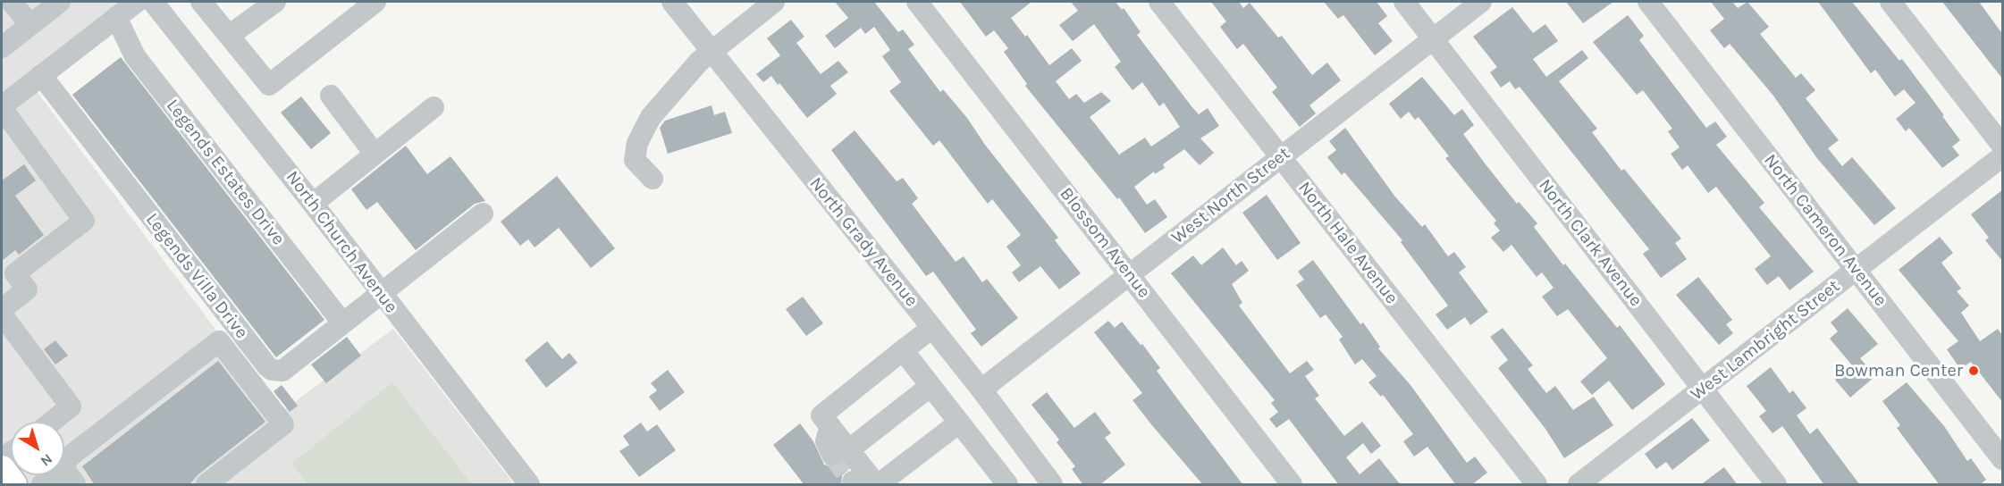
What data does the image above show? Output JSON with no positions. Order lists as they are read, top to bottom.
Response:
{
  "streets": {
    "street": [
      "Legends Estates Drive",
      "West North Street",
      "North Cameron Avenue",
      "North Church Avenue",
      "North Grady Avenue",
      "Blossom Avenue",
      "North Hale Avenue",
      "North Clark Avenue",
      "Legends Villa Drive",
      "West Lambright Street"
    ]
  },
  "crossings": [
    ["Legends Estates Drive", "Legends Villa Drive"],
    ["West North Street", "North Grady Avenue"],
    ["West North Street", "Blossom Avenue"],
    ["West North Street", "North Hale Avenue"],
    ["West North Street", "North Clark Avenue"],
    ["North Cameron Avenue", "West Lambright Street"],
    ["North Church Avenue", "Legends Villa Drive"],
    ["North Clark Avenue", "West Lambright Street"]
  ],
  "places": ["Bowman Center"],
  "north": "bottom right"
}
